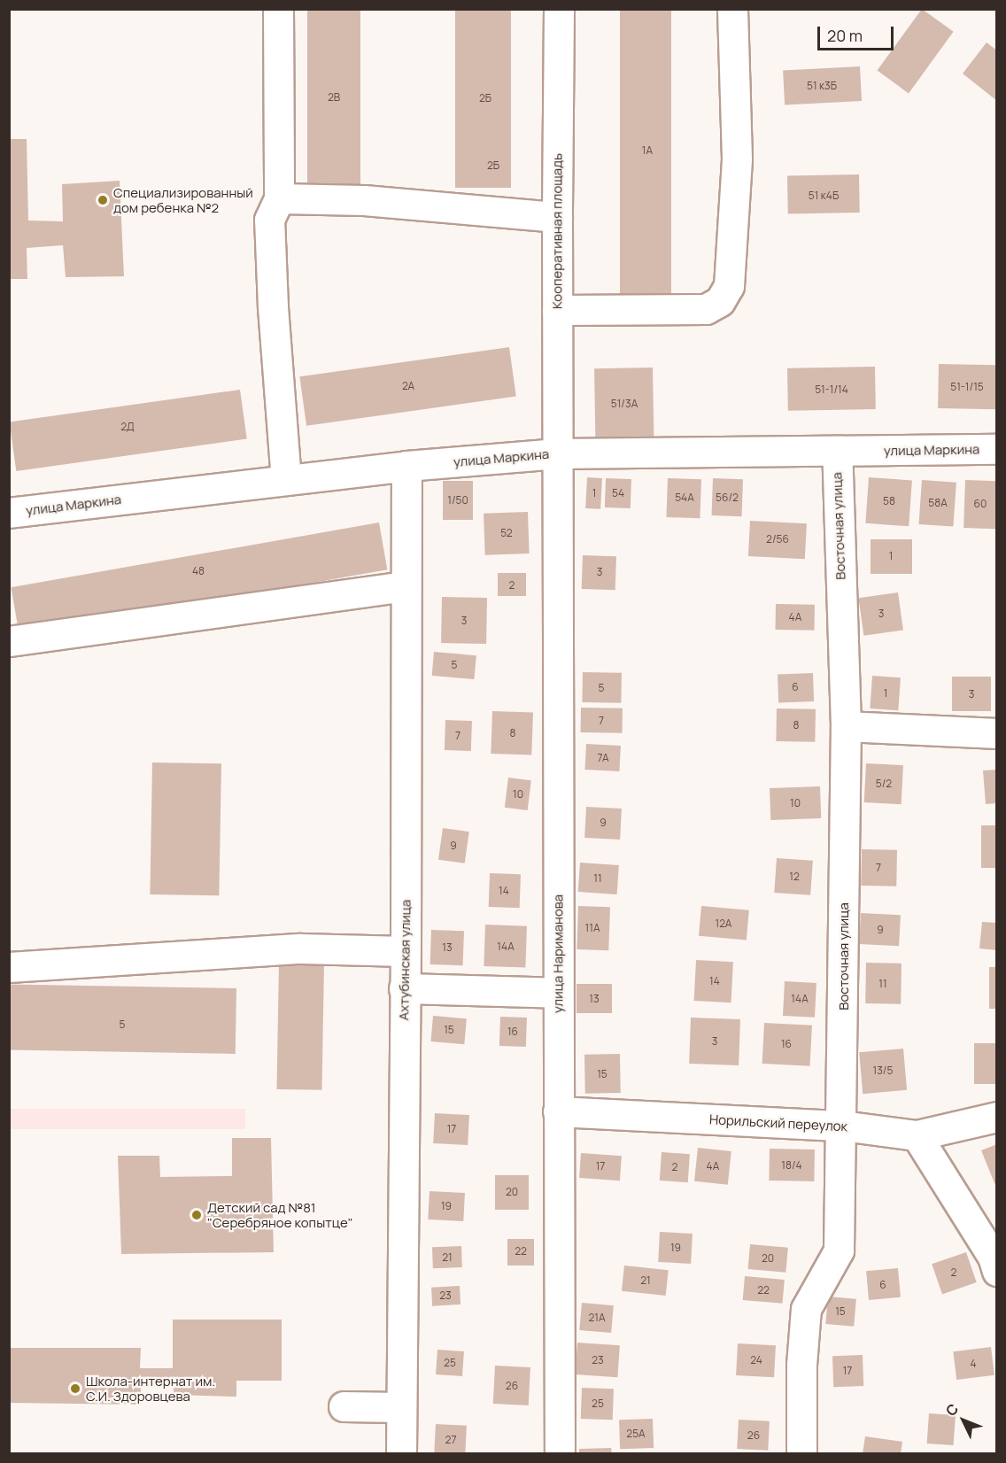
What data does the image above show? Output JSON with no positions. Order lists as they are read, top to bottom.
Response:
{
  "streets": {
    "street": [
      "Кооперативная площадь",
      "улица Маркина",
      "Восточная улица",
      "улица Нариманова",
      "Ахтубинская улица",
      "Норильский переулок"
    ]
  },
  "crossings": [
    ["Кооперативная площадь", "улица Маркина"],
    ["Кооперативная площадь", "улица Нариманова"],
    ["улица Маркина", "Восточная улица"],
    ["улица Маркина", "улица Нариманова"],
    ["улица Маркина", "Ахтубинская улица"],
    ["Восточная улица", "Норильский переулок"],
    ["улица Нариманова", "Норильский переулок"]
  ],
  "places": ["Специализированный дом ребенка №2", "Детский сад №81 \"Серебряное копытце\"", "Школа-интернат им. С.И. Здоровцева"],
  "house_numbers": [
    "51 к3Б",
    "2В",
    "2Б",
    "1А",
    "2Б",
    "51 к4Б",
    "2А",
    "51-1/15",
    "51-1/14",
    "51/3А",
    "2Д",
    "1",
    "54",
    "54А",
    "56/2",
    "1/50",
    "58",
    "58А",
    "60",
    "52",
    "2/56",
    "1",
    "48",
    "3",
    "2",
    "3",
    "4А",
    "3",
    "5",
    "6",
    "5",
    "1",
    "3",
    "7",
    "8",
    "8",
    "7",
    "7А",
    "5/2",
    "10",
    "10",
    "9",
    "9",
    "7",
    "12",
    "11",
    "14",
    "12А",
    "11А",
    "9",
    "14А",
    "13",
    "14",
    "11",
    "13",
    "14А",
    "5",
    "15",
    "16",
    "3",
    "16",
    "13/5",
    "15",
    "17",
    "18/4",
    "17",
    "4А",
    "2",
    "20",
    "19",
    "19",
    "22",
    "21",
    "20",
    "2",
    "21",
    "6",
    "22",
    "23",
    "15",
    "21А",
    "23",
    "24",
    "25",
    "4",
    "17",
    "26",
    "25",
    "25А",
    "26",
    "27"
  ],
  "scale_bar": "20 m",
  "north": "top left"
}
